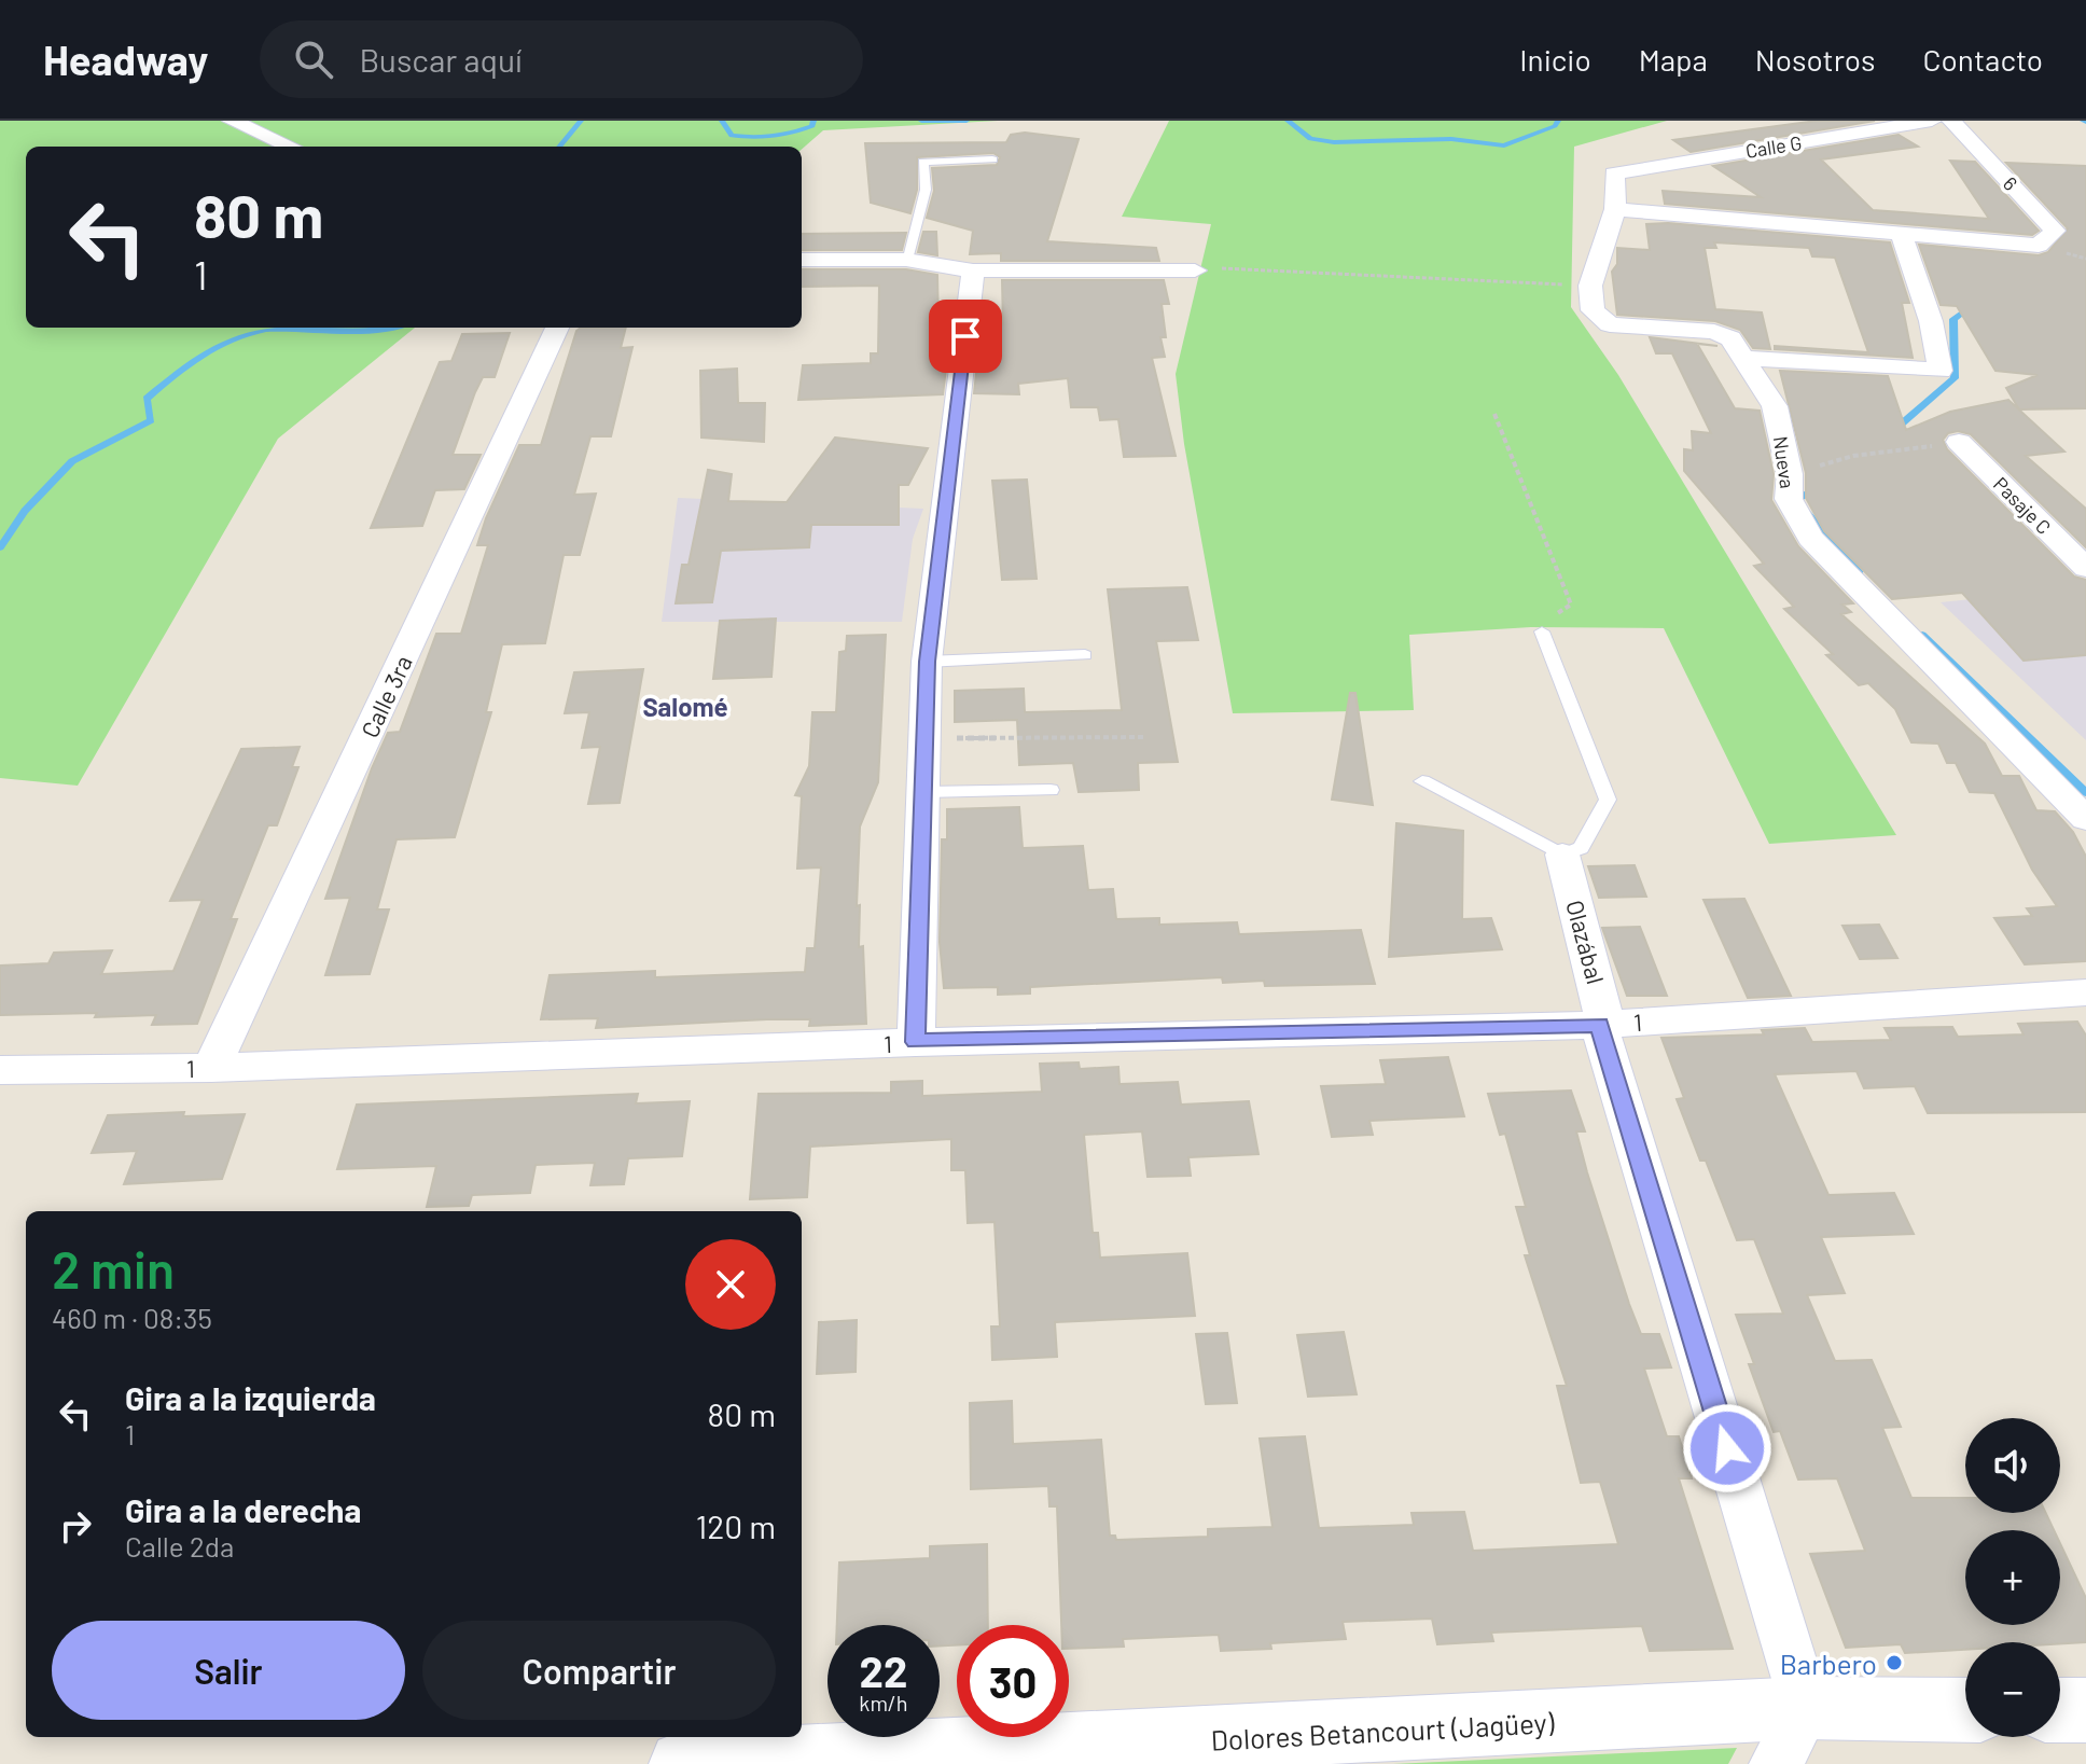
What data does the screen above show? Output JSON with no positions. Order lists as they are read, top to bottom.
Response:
{
  "streets": {
    "street": [
      "Calle G",
      "6",
      "Nueva",
      "Pasaje C",
      "Calle 3ra",
      "Olazábal",
      "1",
      "Dolores Betancourt (Jagüey)"
    ]
  },
  "crossings": [
    ["Calle 3ra", "1"],
    ["Olazábal", "1"],
    ["Olazábal", "Dolores Betancourt (Jagüey)"]
  ],
  "districts": ["Salomé"],
  "places": ["Barbero"],
  "page": {
    "header": "Headway",
    "search": "Buscar aquí",
    "nav": [
      "Inicio",
      "Mapa",
      "Nosotros",
      "Contacto"
    ],
    "turn": ["80 m", "1"],
    "heading": ["2 min", "460 m · 08:35"],
    "list": [
      {
        "name": "Gira a la izquierda",
        "note": "1",
        "value": "80 m"
      },
      {
        "name": "Gira a la derecha",
        "note": "Calle 2da",
        "value": "120 m"
      }
    ],
    "map_buttons": ["+", "−"],
    "buttons": ["Salir", "Compartir"],
    "speed": "22 km/h",
    "limit": "30"
  }
}
